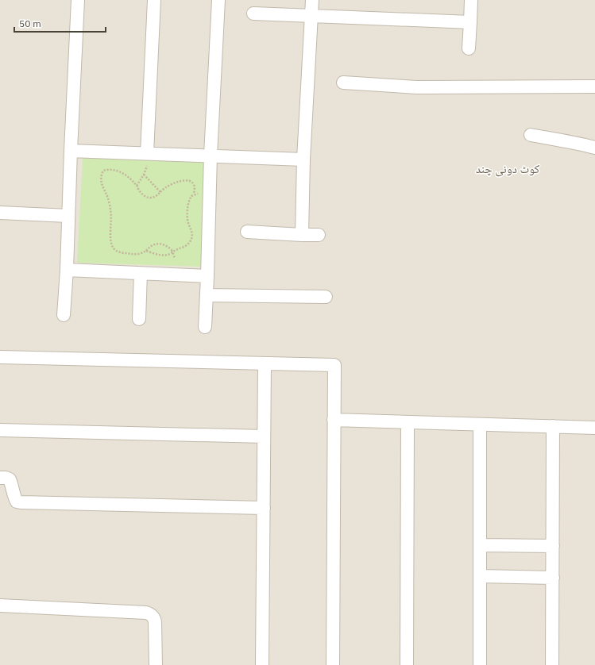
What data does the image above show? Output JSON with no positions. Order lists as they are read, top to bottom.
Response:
{
  "districts": ["کوٹ دونی چند"],
  "scale_bar": "50 m"
}
